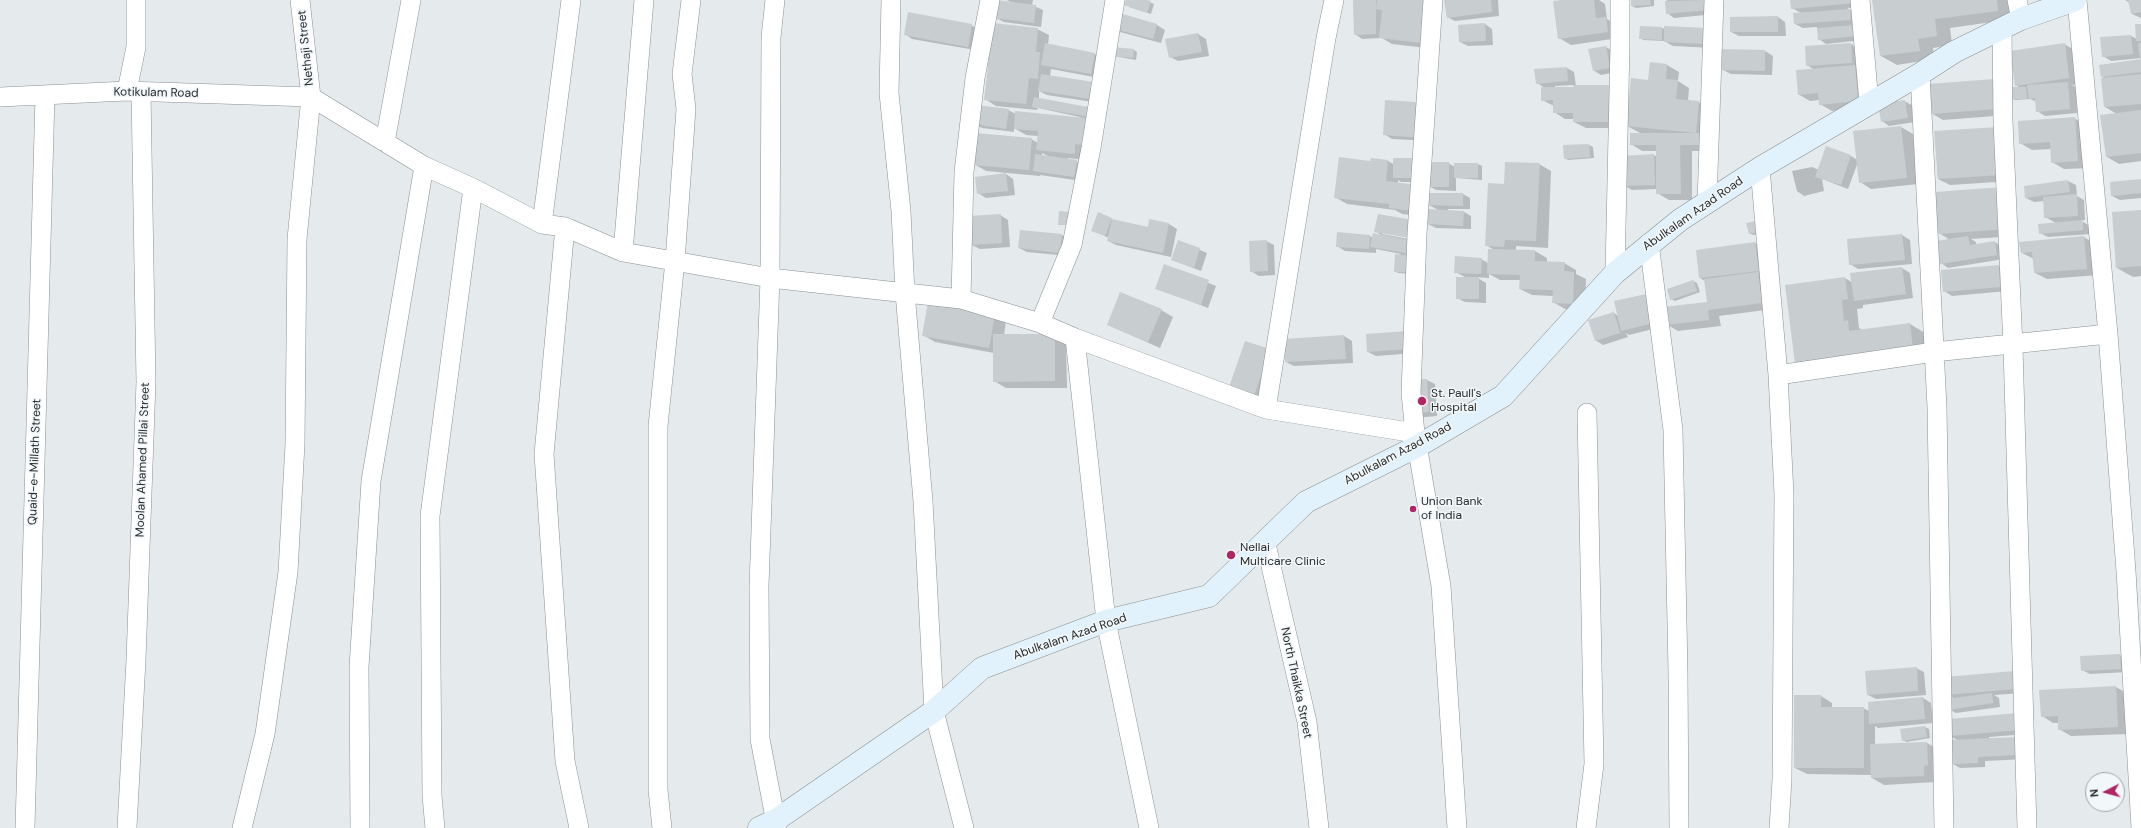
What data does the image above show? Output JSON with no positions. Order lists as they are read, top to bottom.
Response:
{
  "streets": {
    "main road": ["Abulkalam Azad Road"],
    "street": [
      "Nethaji Street",
      "Kotikulam Road",
      "Moolan Ahamed Pillai Street",
      "Quaid-e-Millath Street",
      "North Thaikka Street"
    ]
  },
  "crossings": [
    ["Nethaji Street", "Kotikulam Road"],
    ["Kotikulam Road", "Moolan Ahamed Pillai Street"],
    ["Kotikulam Road", "Quaid-e-Millath Street"],
    ["Abulkalam Azad Road", "North Thaikka Street"]
  ],
  "places": ["St. Paull's Hospital", "Union Bank of India", "Nellai Multicare Clinic"],
  "north": "left"
}
